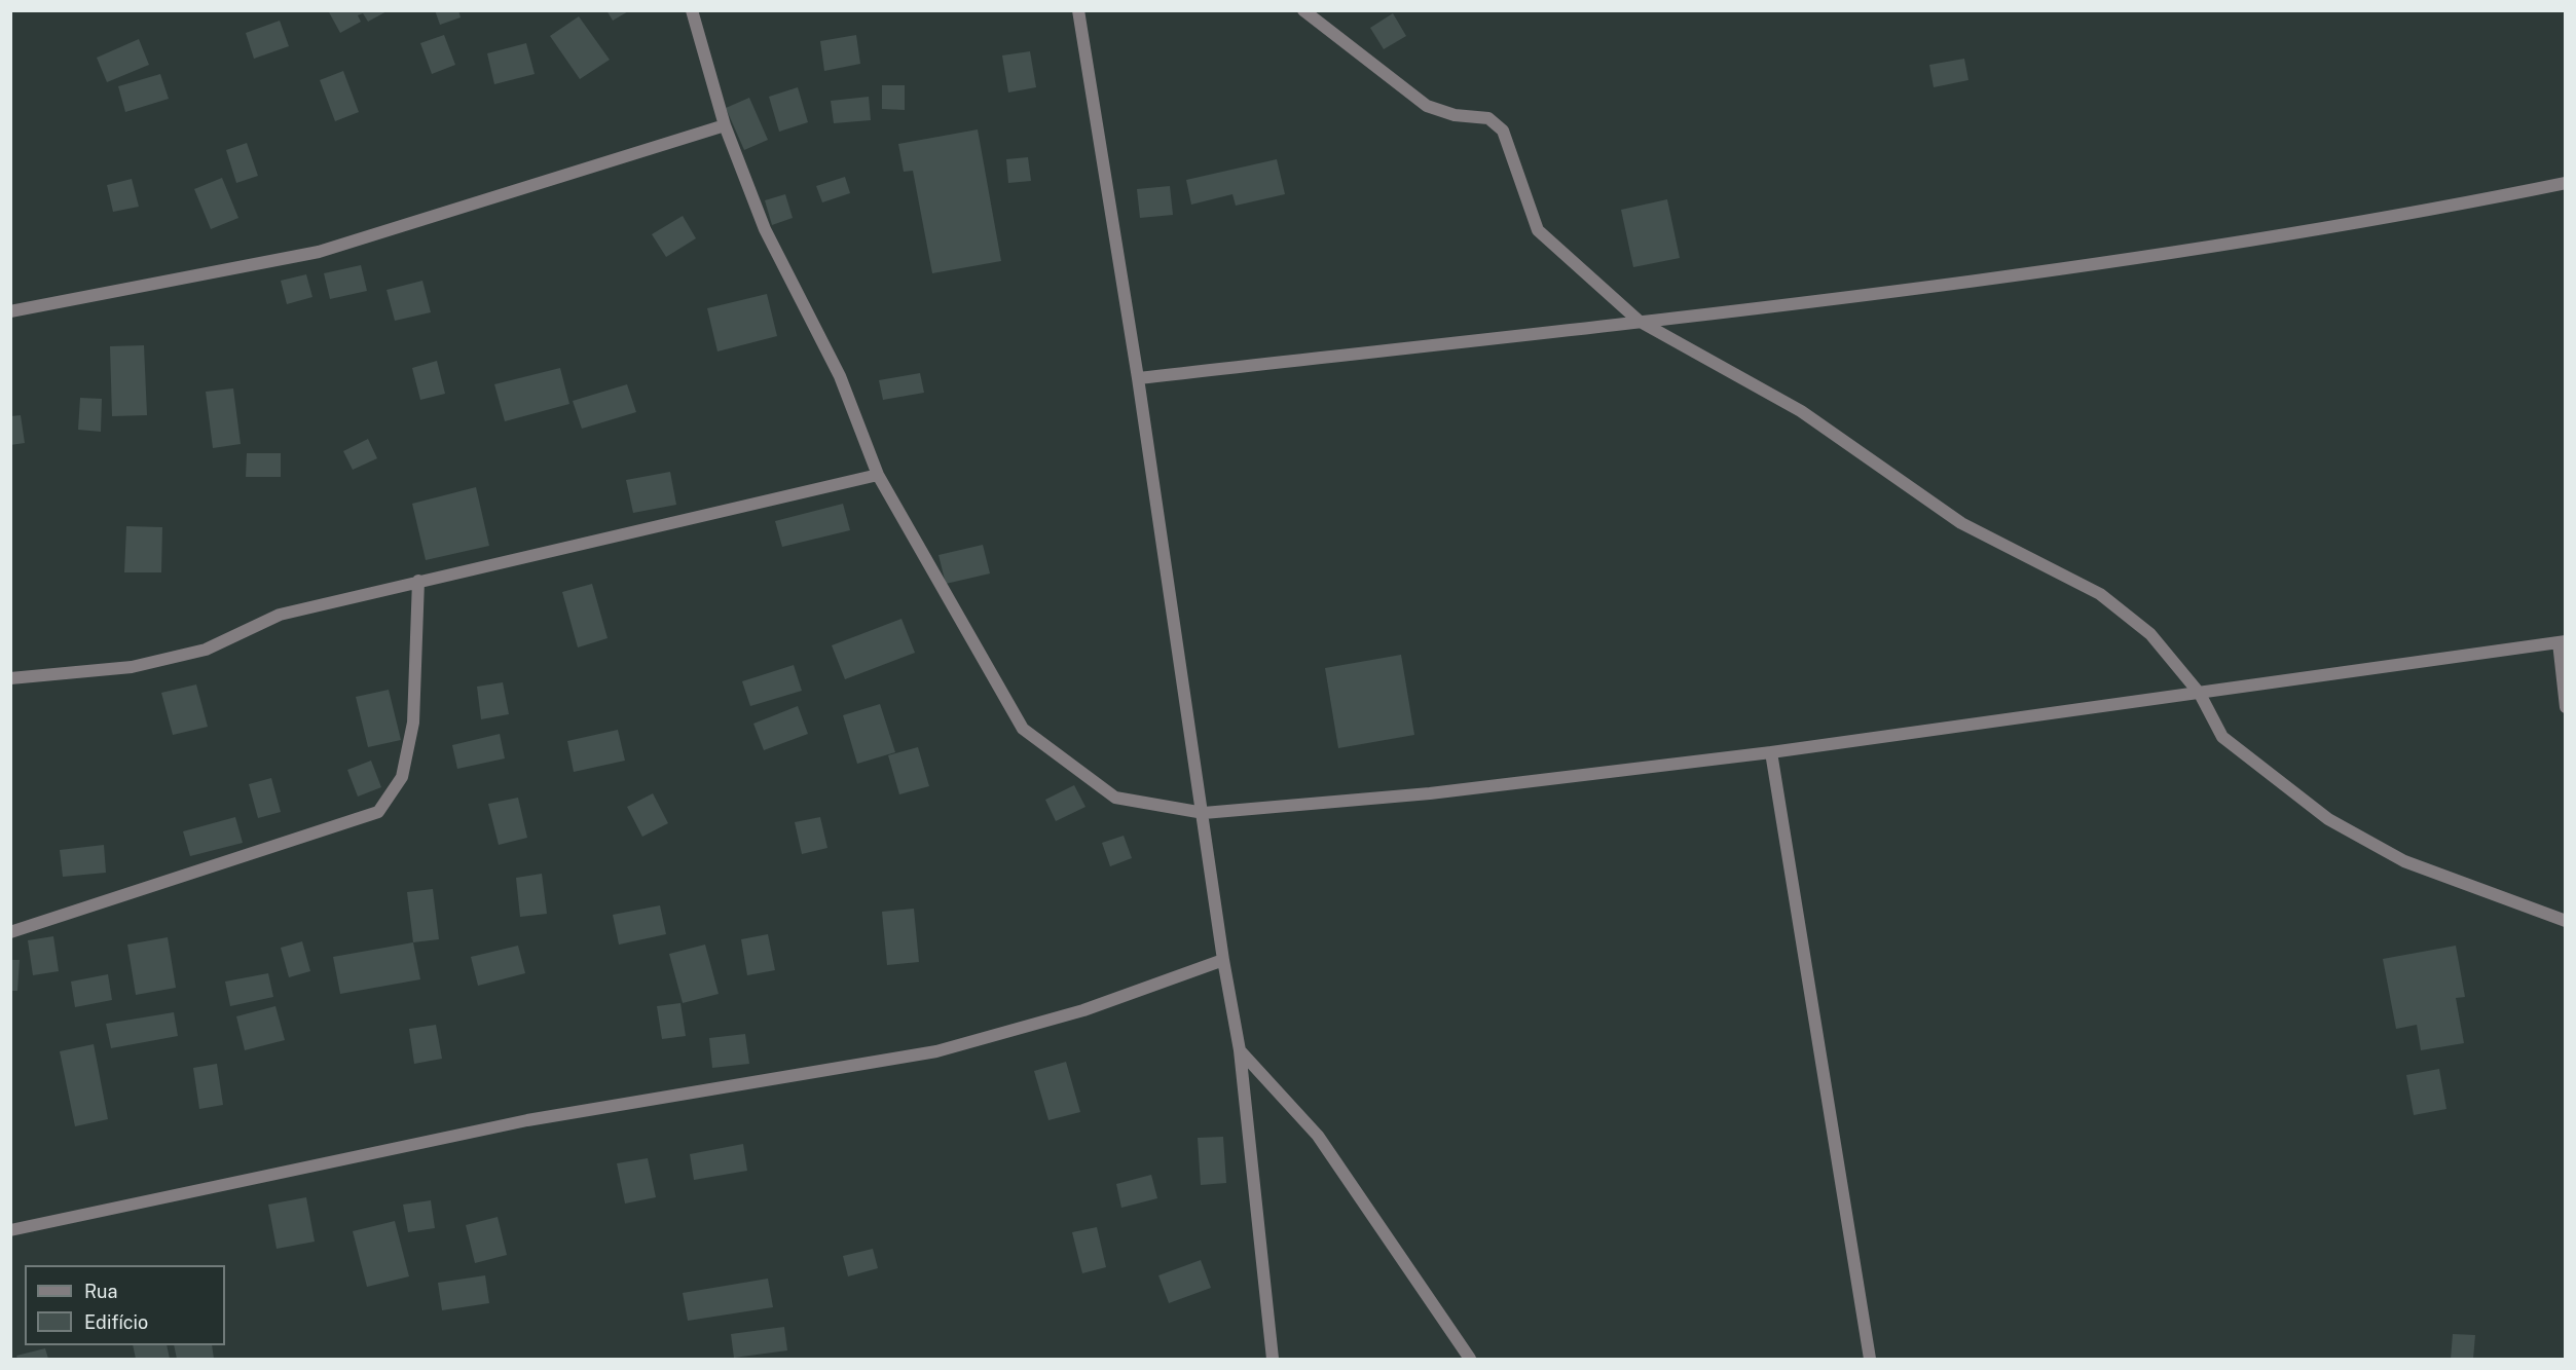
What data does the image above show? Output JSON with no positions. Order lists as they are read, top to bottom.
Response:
{
  "legend": ["Rua", "Edifício"]
}
